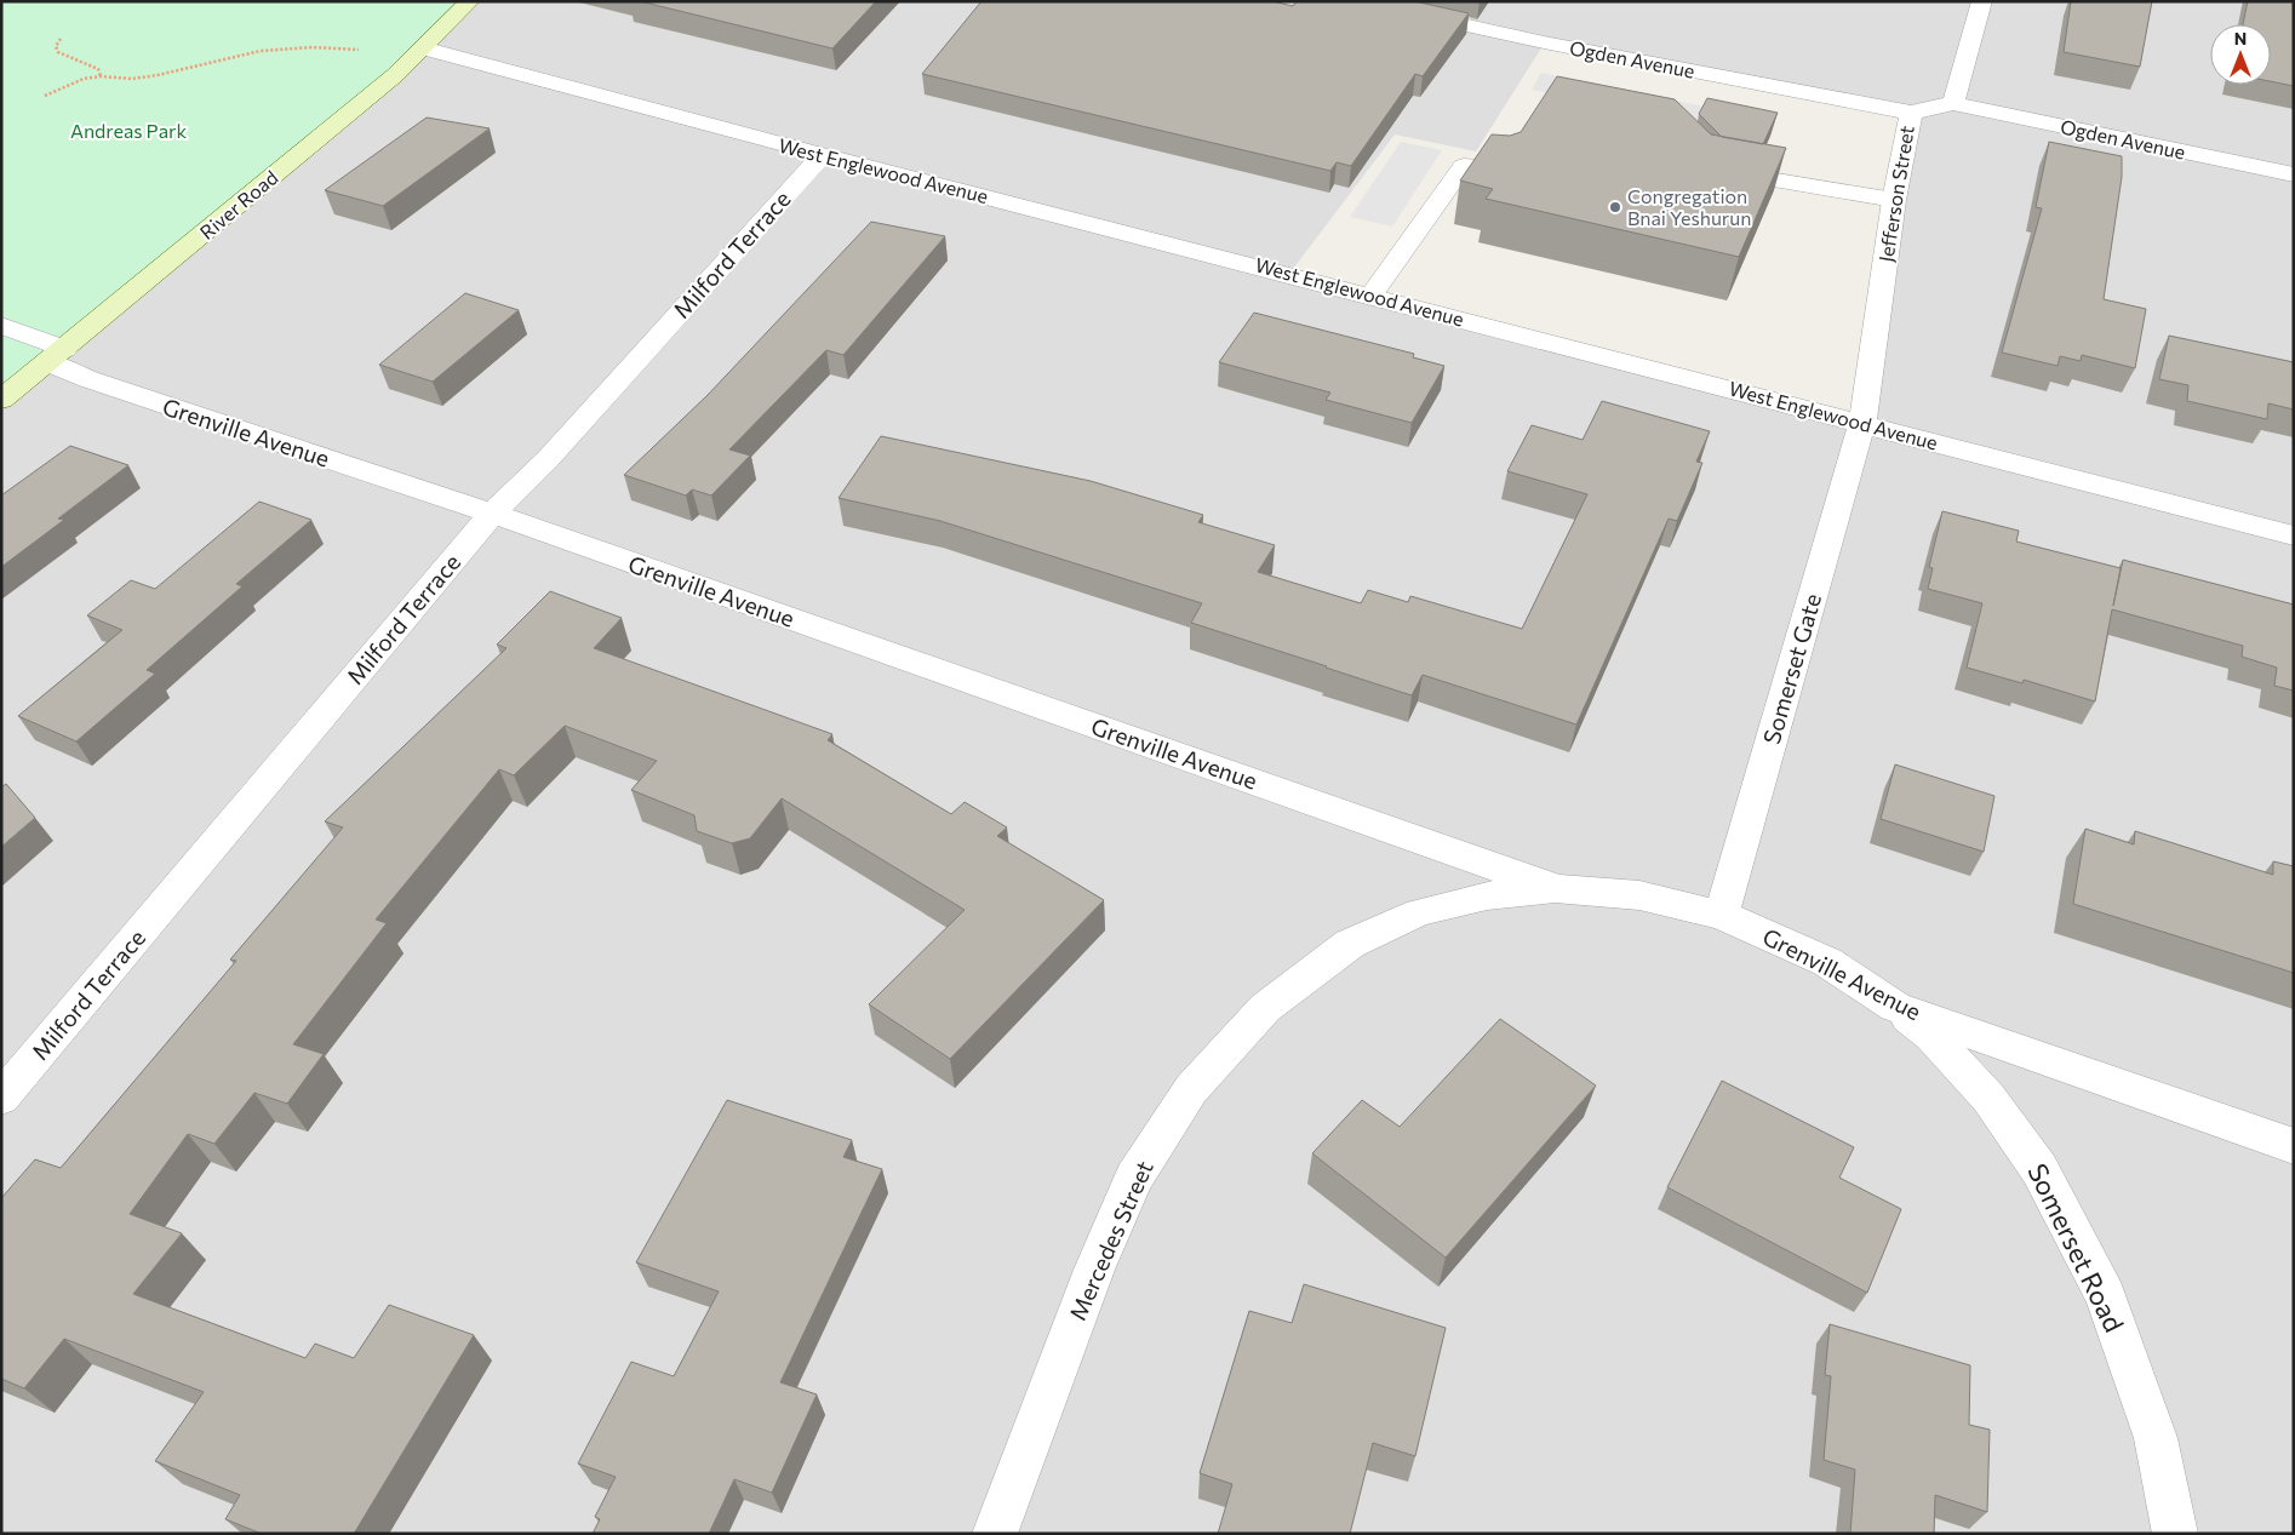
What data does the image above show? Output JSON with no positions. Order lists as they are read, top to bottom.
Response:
{
  "streets": {
    "main road": ["River Road"],
    "street": [
      "Ogden Avenue",
      "West Englewood Avenue",
      "Jefferson Street",
      "Milford Terrace",
      "Grenville Avenue",
      "Somerset Gate",
      "Mercedes Street",
      "Somerset Road"
    ]
  },
  "crossings": [
    ["Ogden Avenue", "Jefferson Street"],
    ["West Englewood Avenue", "Jefferson Street"],
    ["West Englewood Avenue", "River Road"],
    ["West Englewood Avenue", "Milford Terrace"],
    ["West Englewood Avenue", "Somerset Gate"],
    ["Jefferson Street", "Somerset Gate"],
    ["River Road", "Grenville Avenue"],
    ["Milford Terrace", "Grenville Avenue"],
    ["Grenville Avenue", "Somerset Gate"],
    ["Grenville Avenue", "Mercedes Street"],
    ["Grenville Avenue", "Somerset Road"]
  ],
  "parks": ["Andreas Park"],
  "places": ["Congregation Bnai Yeshurun"],
  "north": "top"
}
